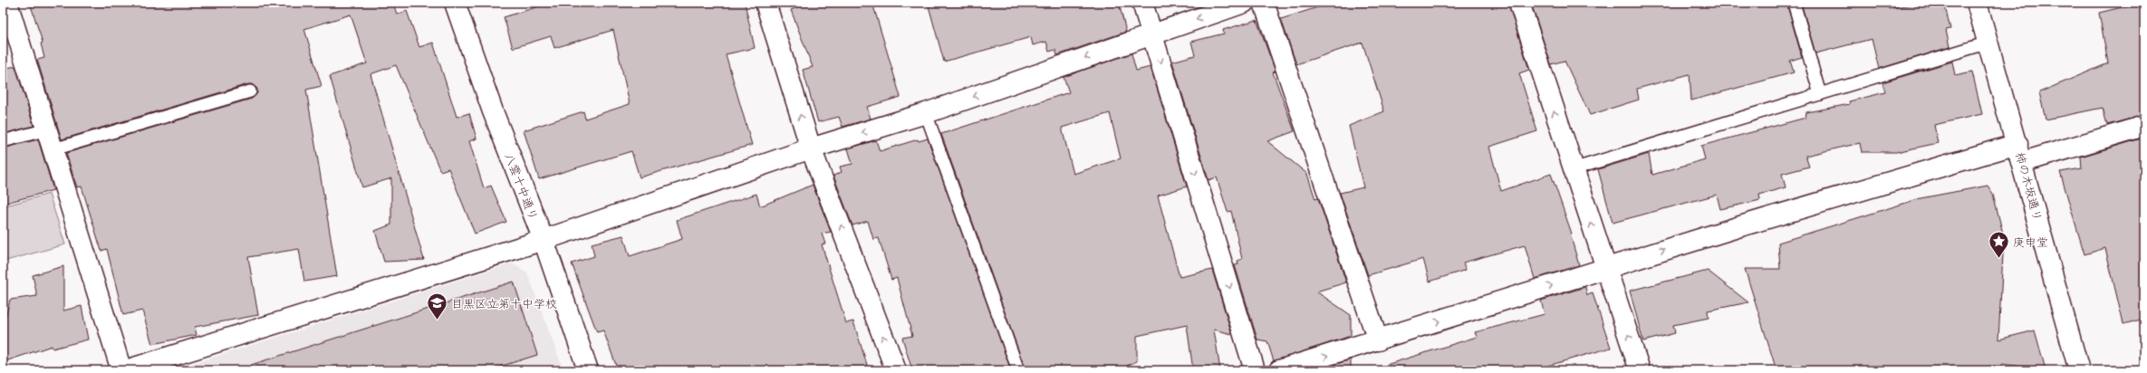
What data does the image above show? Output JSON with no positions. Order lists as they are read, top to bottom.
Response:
{
  "streets": {
    "street": ["八雲十中通り", "柿の木坂通り"]
  },
  "places": {
    "place": ["庚申堂"],
    "school or university": ["目黒区立第十中学校"]
  }
}
